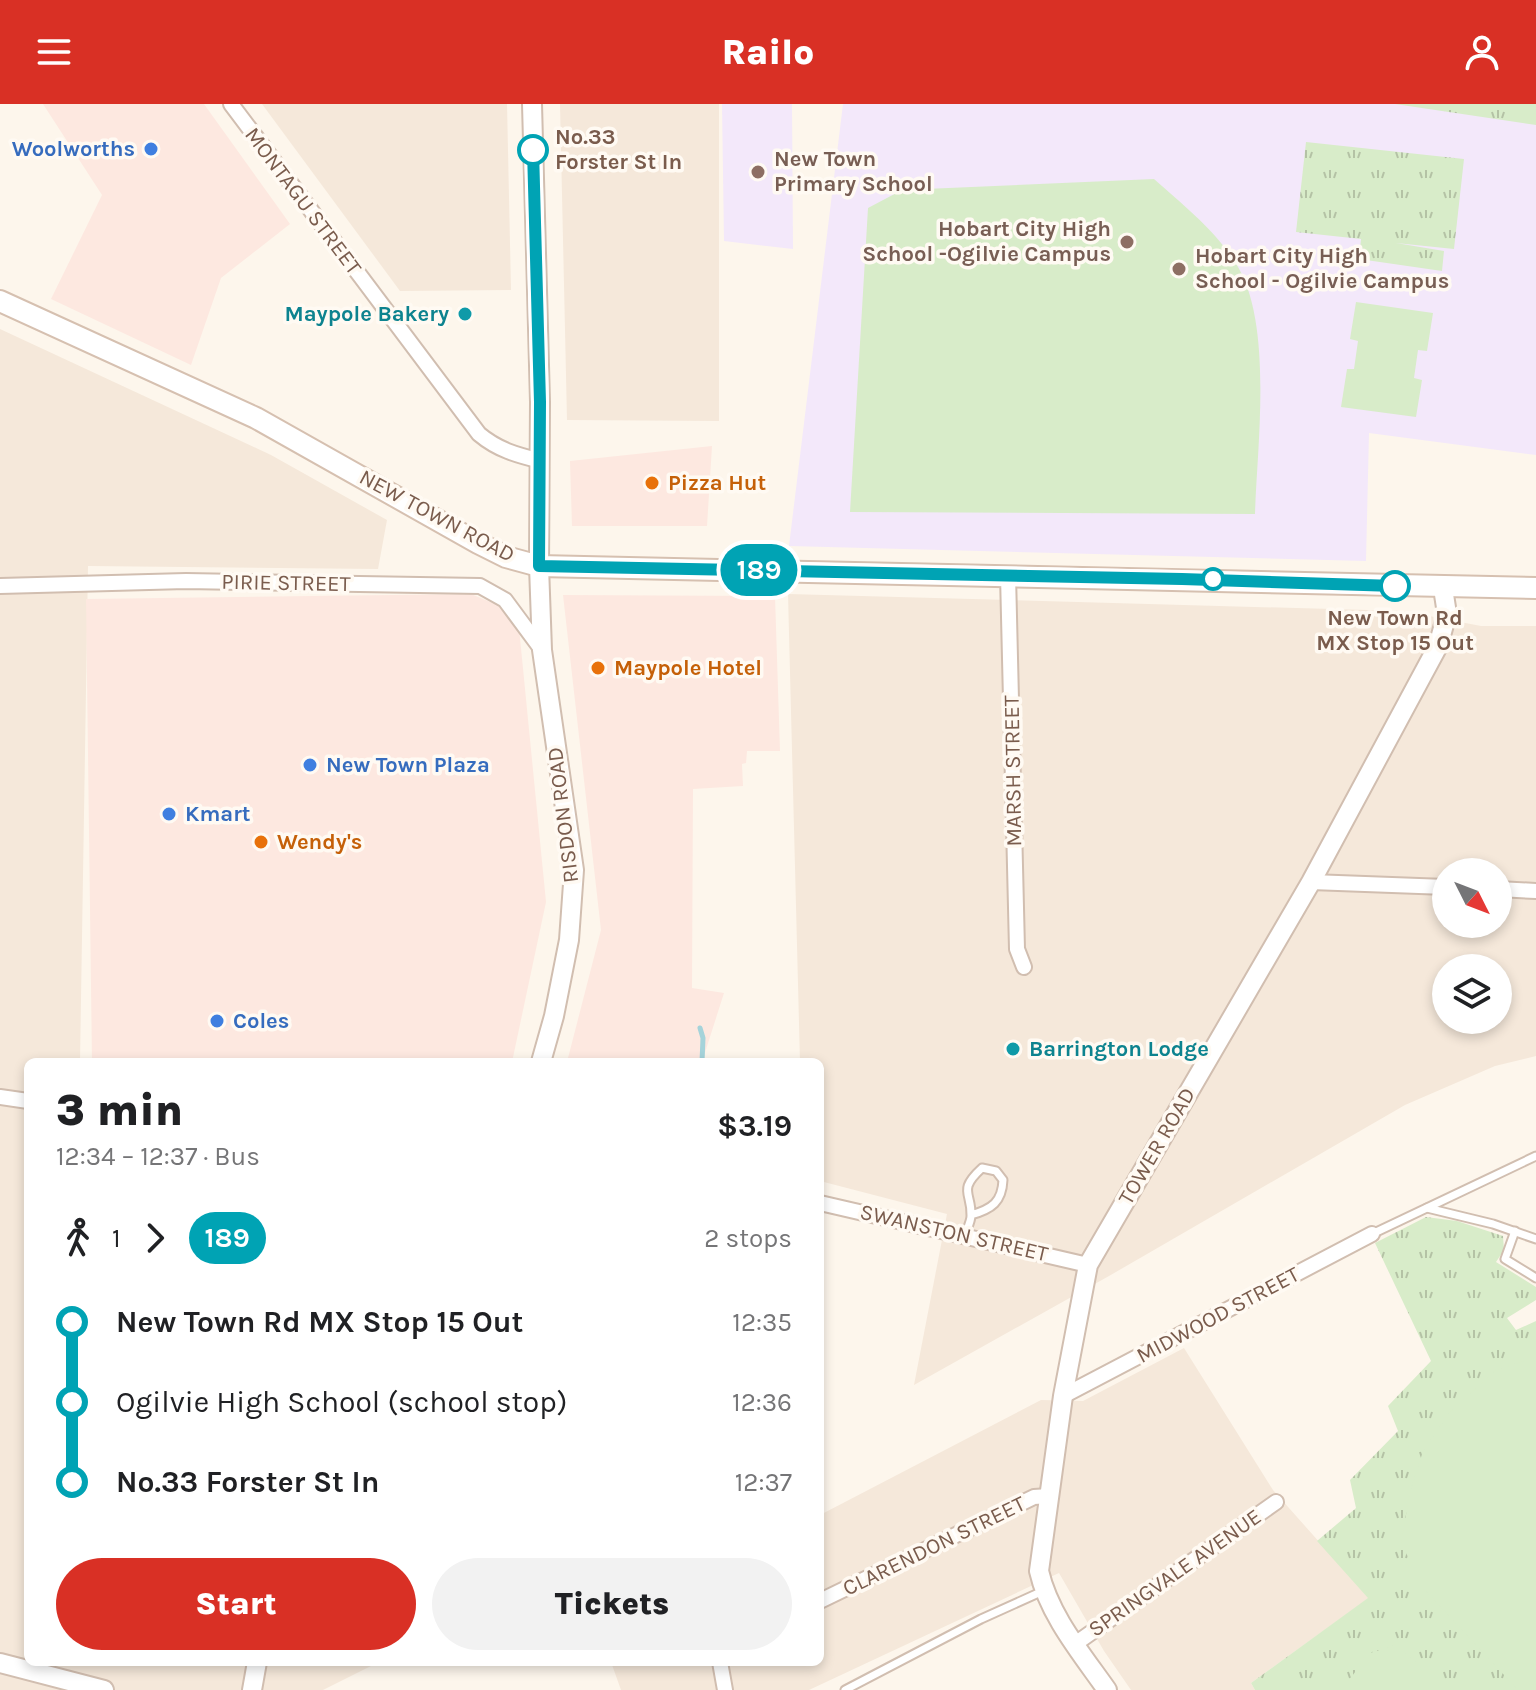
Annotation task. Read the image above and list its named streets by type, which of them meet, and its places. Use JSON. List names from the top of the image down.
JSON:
{
  "streets": {
    "main road": ["NEW TOWN ROAD"],
    "street": [
      "MONTAGU STREET",
      "PIRIE STREET",
      "MARSH STREET",
      "RISDON ROAD",
      "TOWER ROAD",
      "SWANSTON STREET",
      "MIDWOOD STREET",
      "CLARENDON STREET",
      "SPRINGVALE AVENUE"
    ]
  },
  "crossings": [
    ["MONTAGU STREET", "RISDON ROAD"],
    ["NEW TOWN ROAD", "MARSH STREET"],
    ["NEW TOWN ROAD", "RISDON ROAD"],
    ["NEW TOWN ROAD", "TOWER ROAD"],
    ["PIRIE STREET", "RISDON ROAD"],
    ["TOWER ROAD", "SWANSTON STREET"],
    ["TOWER ROAD", "MIDWOOD STREET"],
    ["TOWER ROAD", "CLARENDON STREET"],
    ["TOWER ROAD", "SPRINGVALE AVENUE"]
  ],
  "places": [
    "Woolworths",
    "No.33 Forster St In",
    "New Town Primary School",
    "Hobart City High School -Ogilvie Campus",
    "Hobart City High School - Ogilvie Campus",
    "Maypole Bakery",
    "Pizza Hut",
    "New Town Rd MX Stop 15 Out",
    "Maypole Hotel",
    "New Town Plaza",
    "Kmart",
    "Wendy's",
    "Coles",
    "Barrington Lodge"
  ],
  "lines": ["bus line 189"],
  "north": "bottom right",
  "page": {
    "header": "Railo",
    "on_map": "189",
    "heading": ["3 min", "12:34 – 12:37 · Bus", "$3.19"],
    "legs": ["1", "189", "2 stops"],
    "list": [
      {
        "name": "New Town Rd MX Stop 15 Out",
        "value": "12:35"
      },
      {
        "name": "Ogilvie High School (school stop)",
        "value": "12:36"
      },
      {
        "name": "No.33 Forster St In",
        "value": "12:37"
      }
    ],
    "buttons": ["Start", "Tickets"]
  }
}
